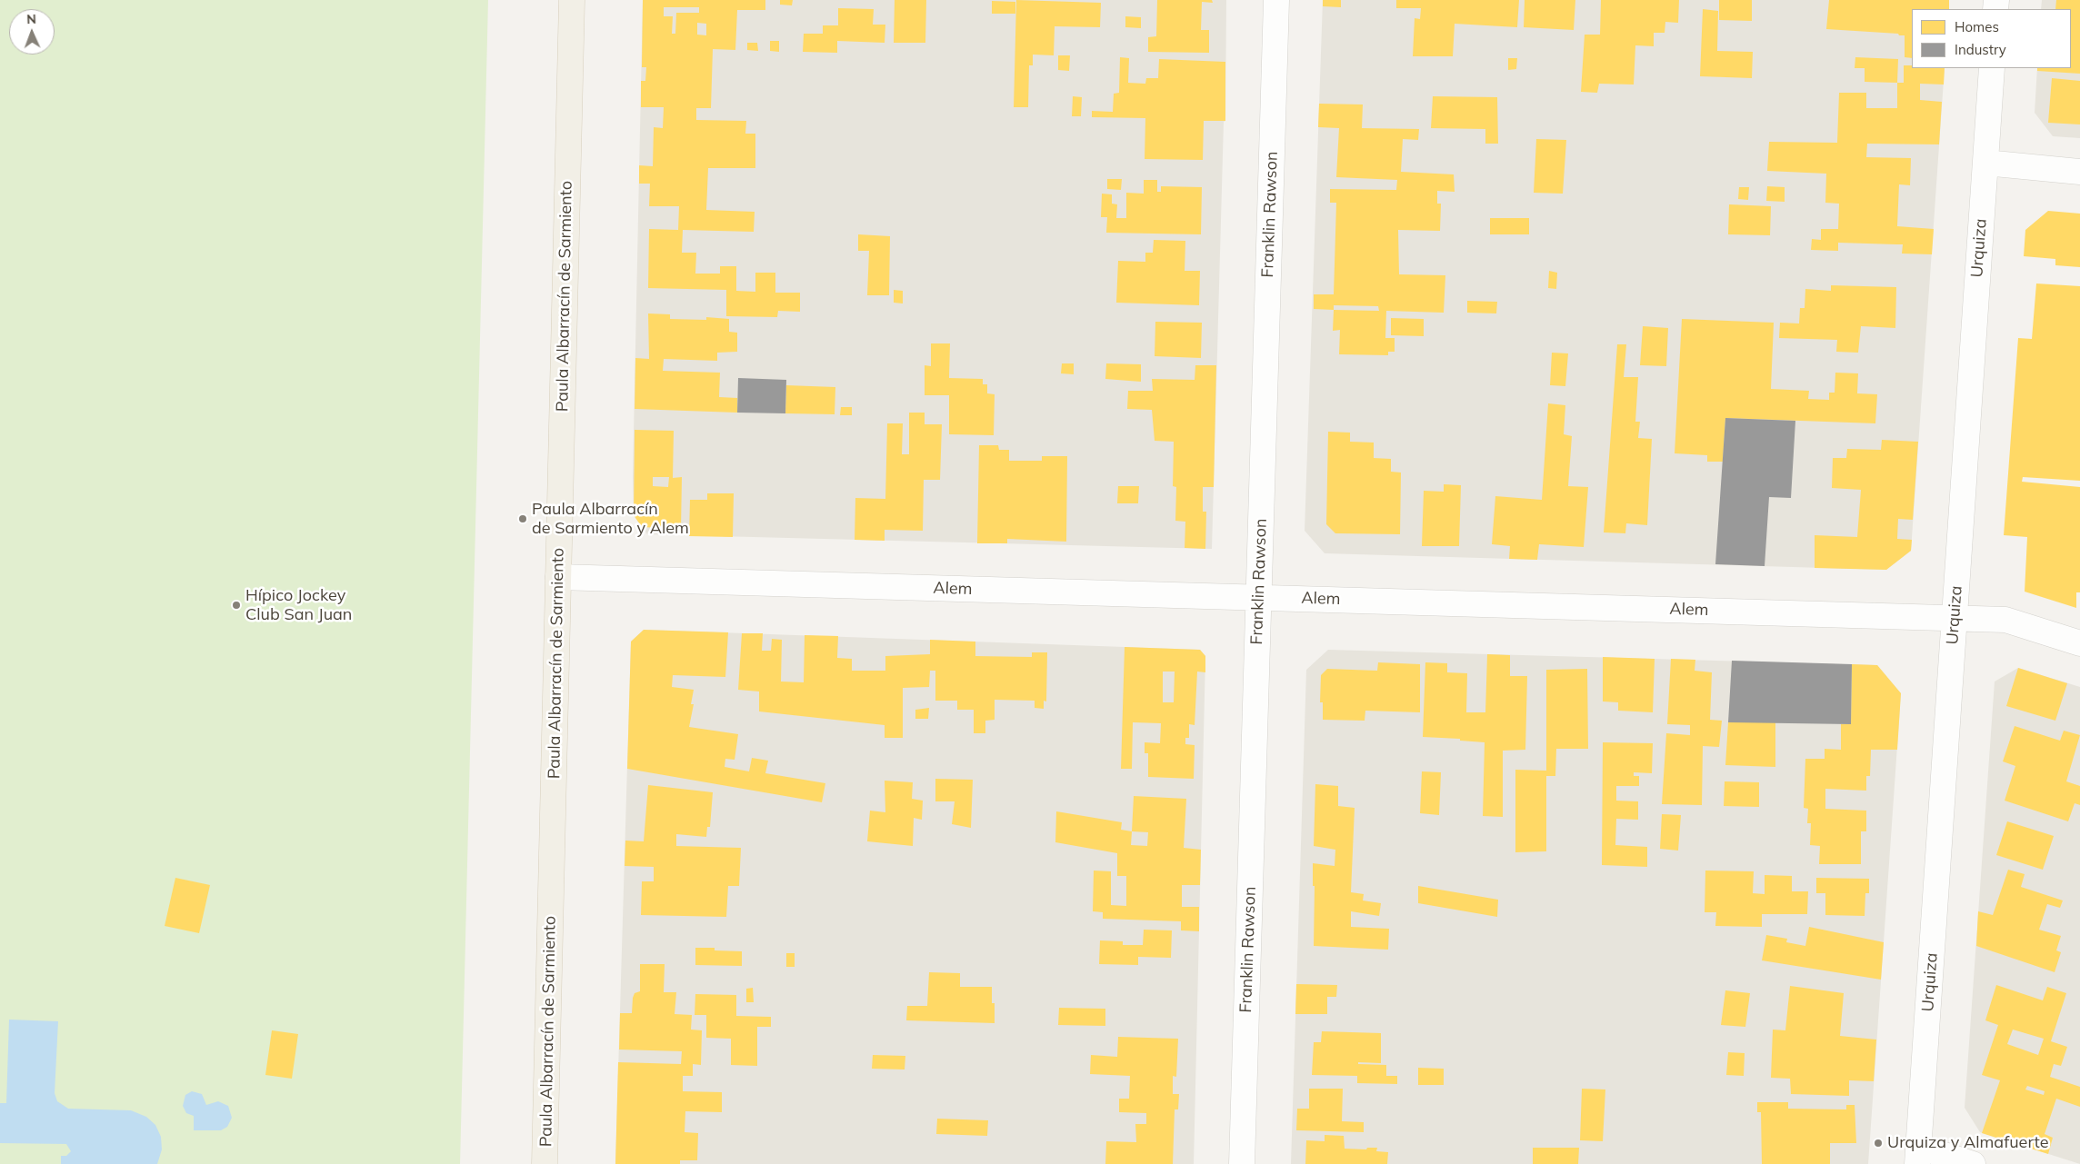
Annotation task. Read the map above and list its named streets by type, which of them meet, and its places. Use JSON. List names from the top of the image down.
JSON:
{
  "streets": {
    "main road": ["Paula Albarracín de Sarmiento"],
    "street": ["Franklin Rawson", "Urquiza", "Alem"]
  },
  "crossings": [
    ["Franklin Rawson", "Alem"],
    ["Urquiza", "Alem"],
    ["Paula Albarracín de Sarmiento", "Alem"]
  ],
  "places": ["Paula Albarracín de Sarmiento y Alem", "Hípico Jockey Club San Juan", "Urquiza y Almafuerte"],
  "legend": ["Homes", "Industry"],
  "north": "top"
}
